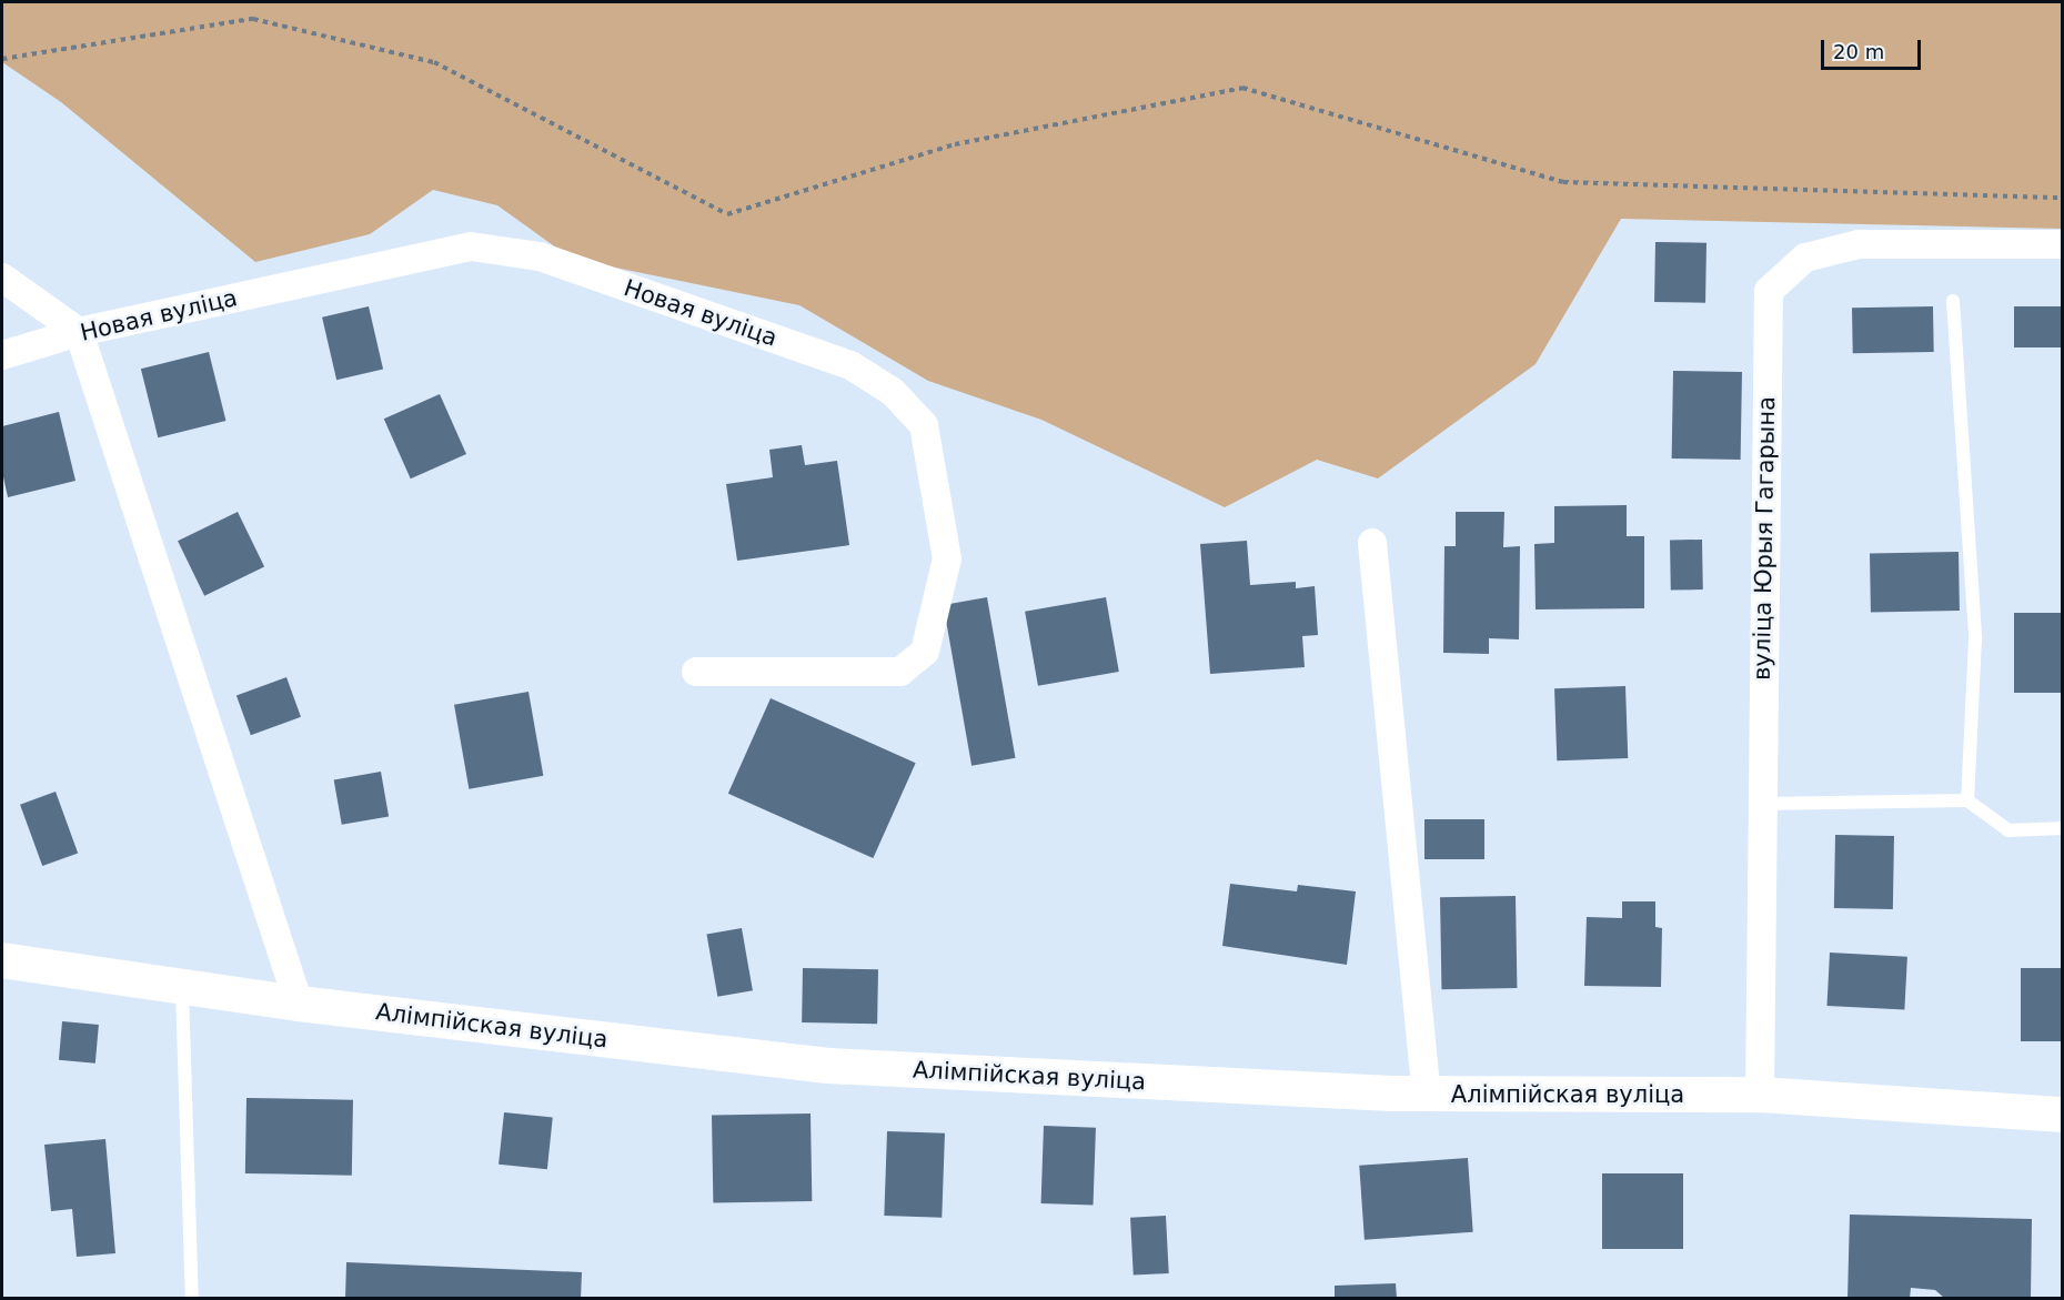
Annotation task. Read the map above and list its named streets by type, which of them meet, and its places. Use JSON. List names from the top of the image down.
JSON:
{
  "streets": {
    "street": ["Новая вуліца", "вуліца Юрыя Гагарына", "Алімпійская вуліца"]
  },
  "crossings": [
    ["вуліца Юрыя Гагарына", "Алімпійская вуліца"]
  ],
  "scale_bar": "20 m"
}
